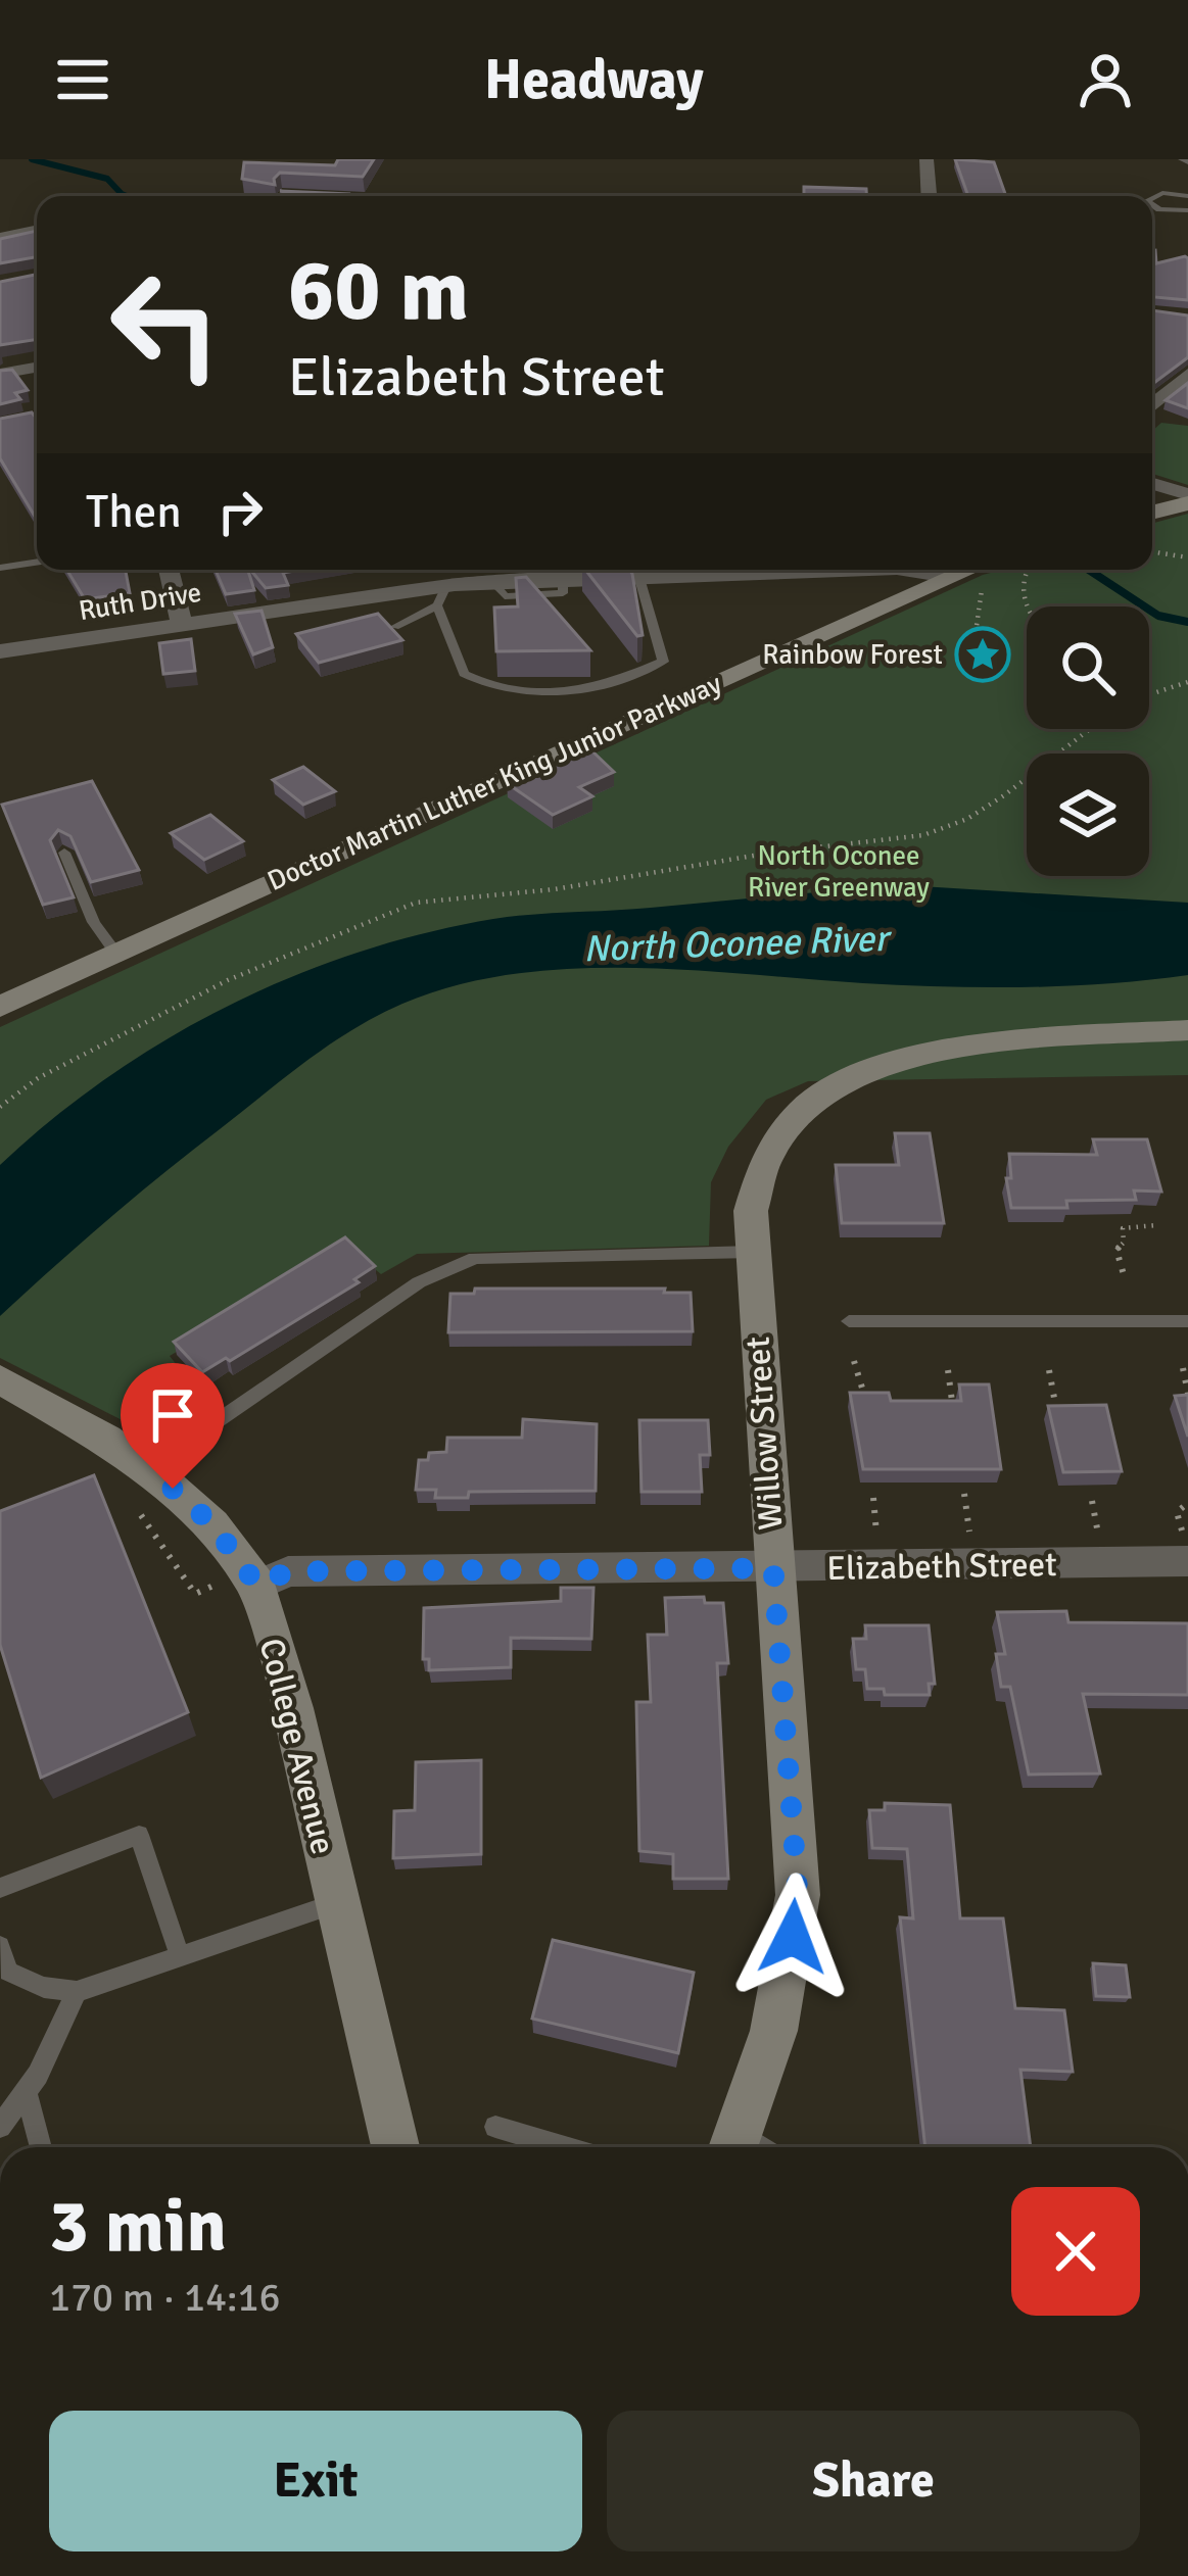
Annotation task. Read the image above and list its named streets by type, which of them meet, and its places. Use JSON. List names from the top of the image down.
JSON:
{
  "streets": {
    "street": [
      "Ruth Drive",
      "Doctor Martin Luther King Junior Parkway",
      "Willow Street",
      "Elizabeth Street",
      "College Avenue"
    ]
  },
  "crossings": [
    ["Ruth Drive", "Doctor Martin Luther King Junior Parkway"],
    ["Willow Street", "Elizabeth Street"],
    ["Elizabeth Street", "College Avenue"]
  ],
  "water": ["North Oconee River"],
  "parks": ["North Oconee River Greenway"],
  "places": {
    "place": ["Rainbow Forest"]
  },
  "page": {
    "header": "Headway",
    "turn": ["60 m", "Elizabeth Street"],
    "then": "Then",
    "heading": ["3 min", "170 m · 14:16"],
    "buttons": ["Exit", "Share"]
  }
}
